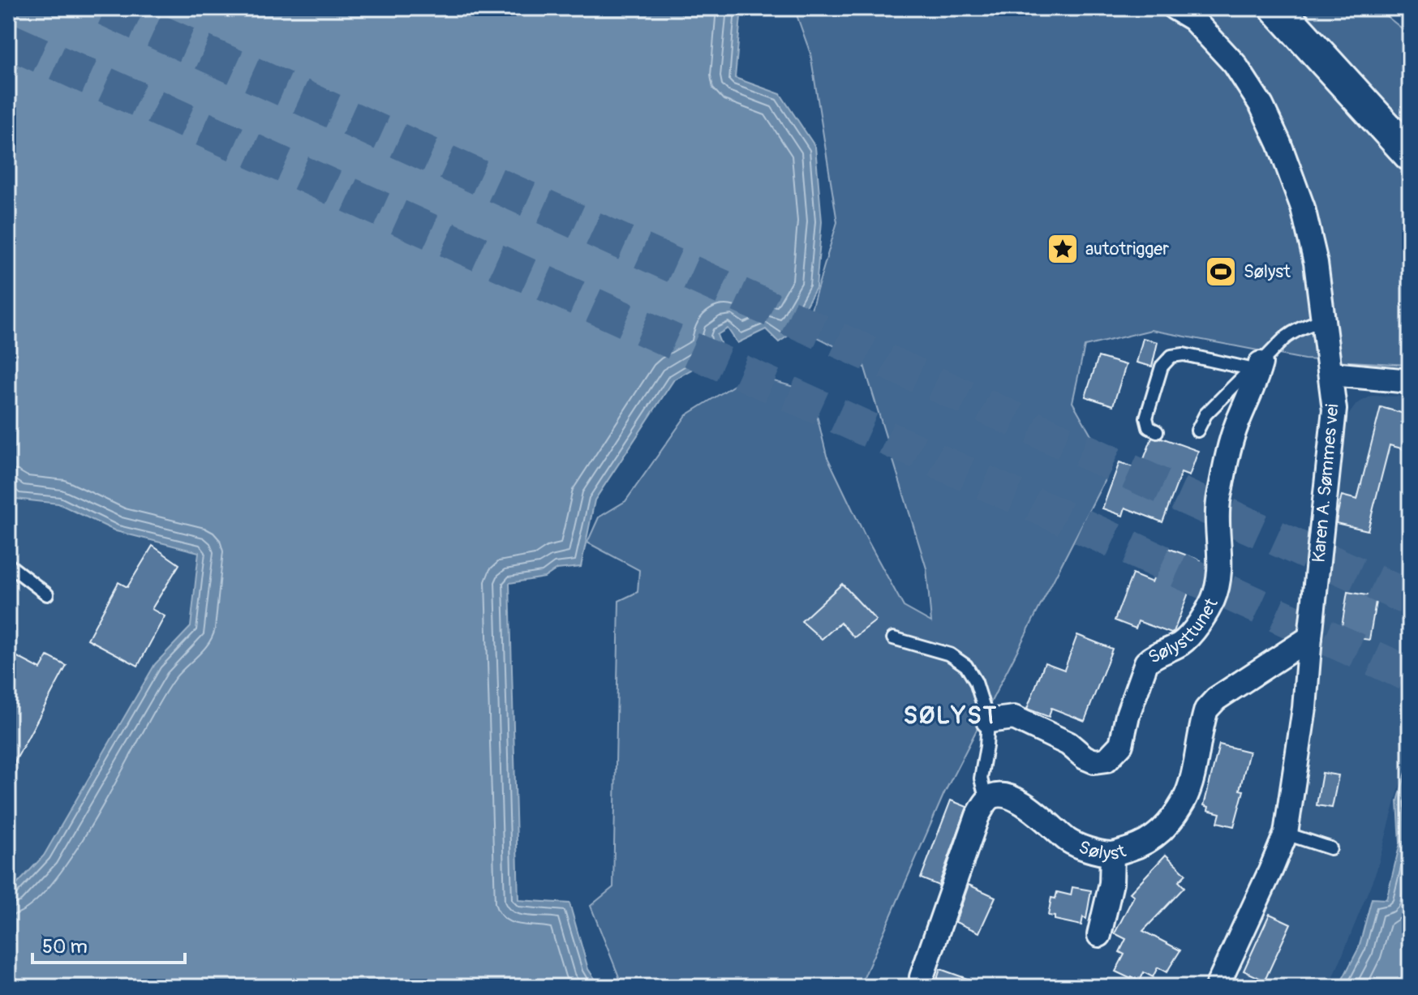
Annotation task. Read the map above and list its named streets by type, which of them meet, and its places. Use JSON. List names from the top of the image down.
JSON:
{
  "streets": {
    "street": ["Karen A. Sømmes vei", "Sølysttunet", "Sølyst"]
  },
  "crossings": [
    ["Karen A. Sømmes vei", "Sølysttunet"],
    ["Karen A. Sømmes vei", "Sølyst"]
  ],
  "districts": ["SØLYST"],
  "places": {
    "place": ["autotrigger"],
    "sports": ["Sølyst"]
  },
  "scale_bar": "50 m"
}
